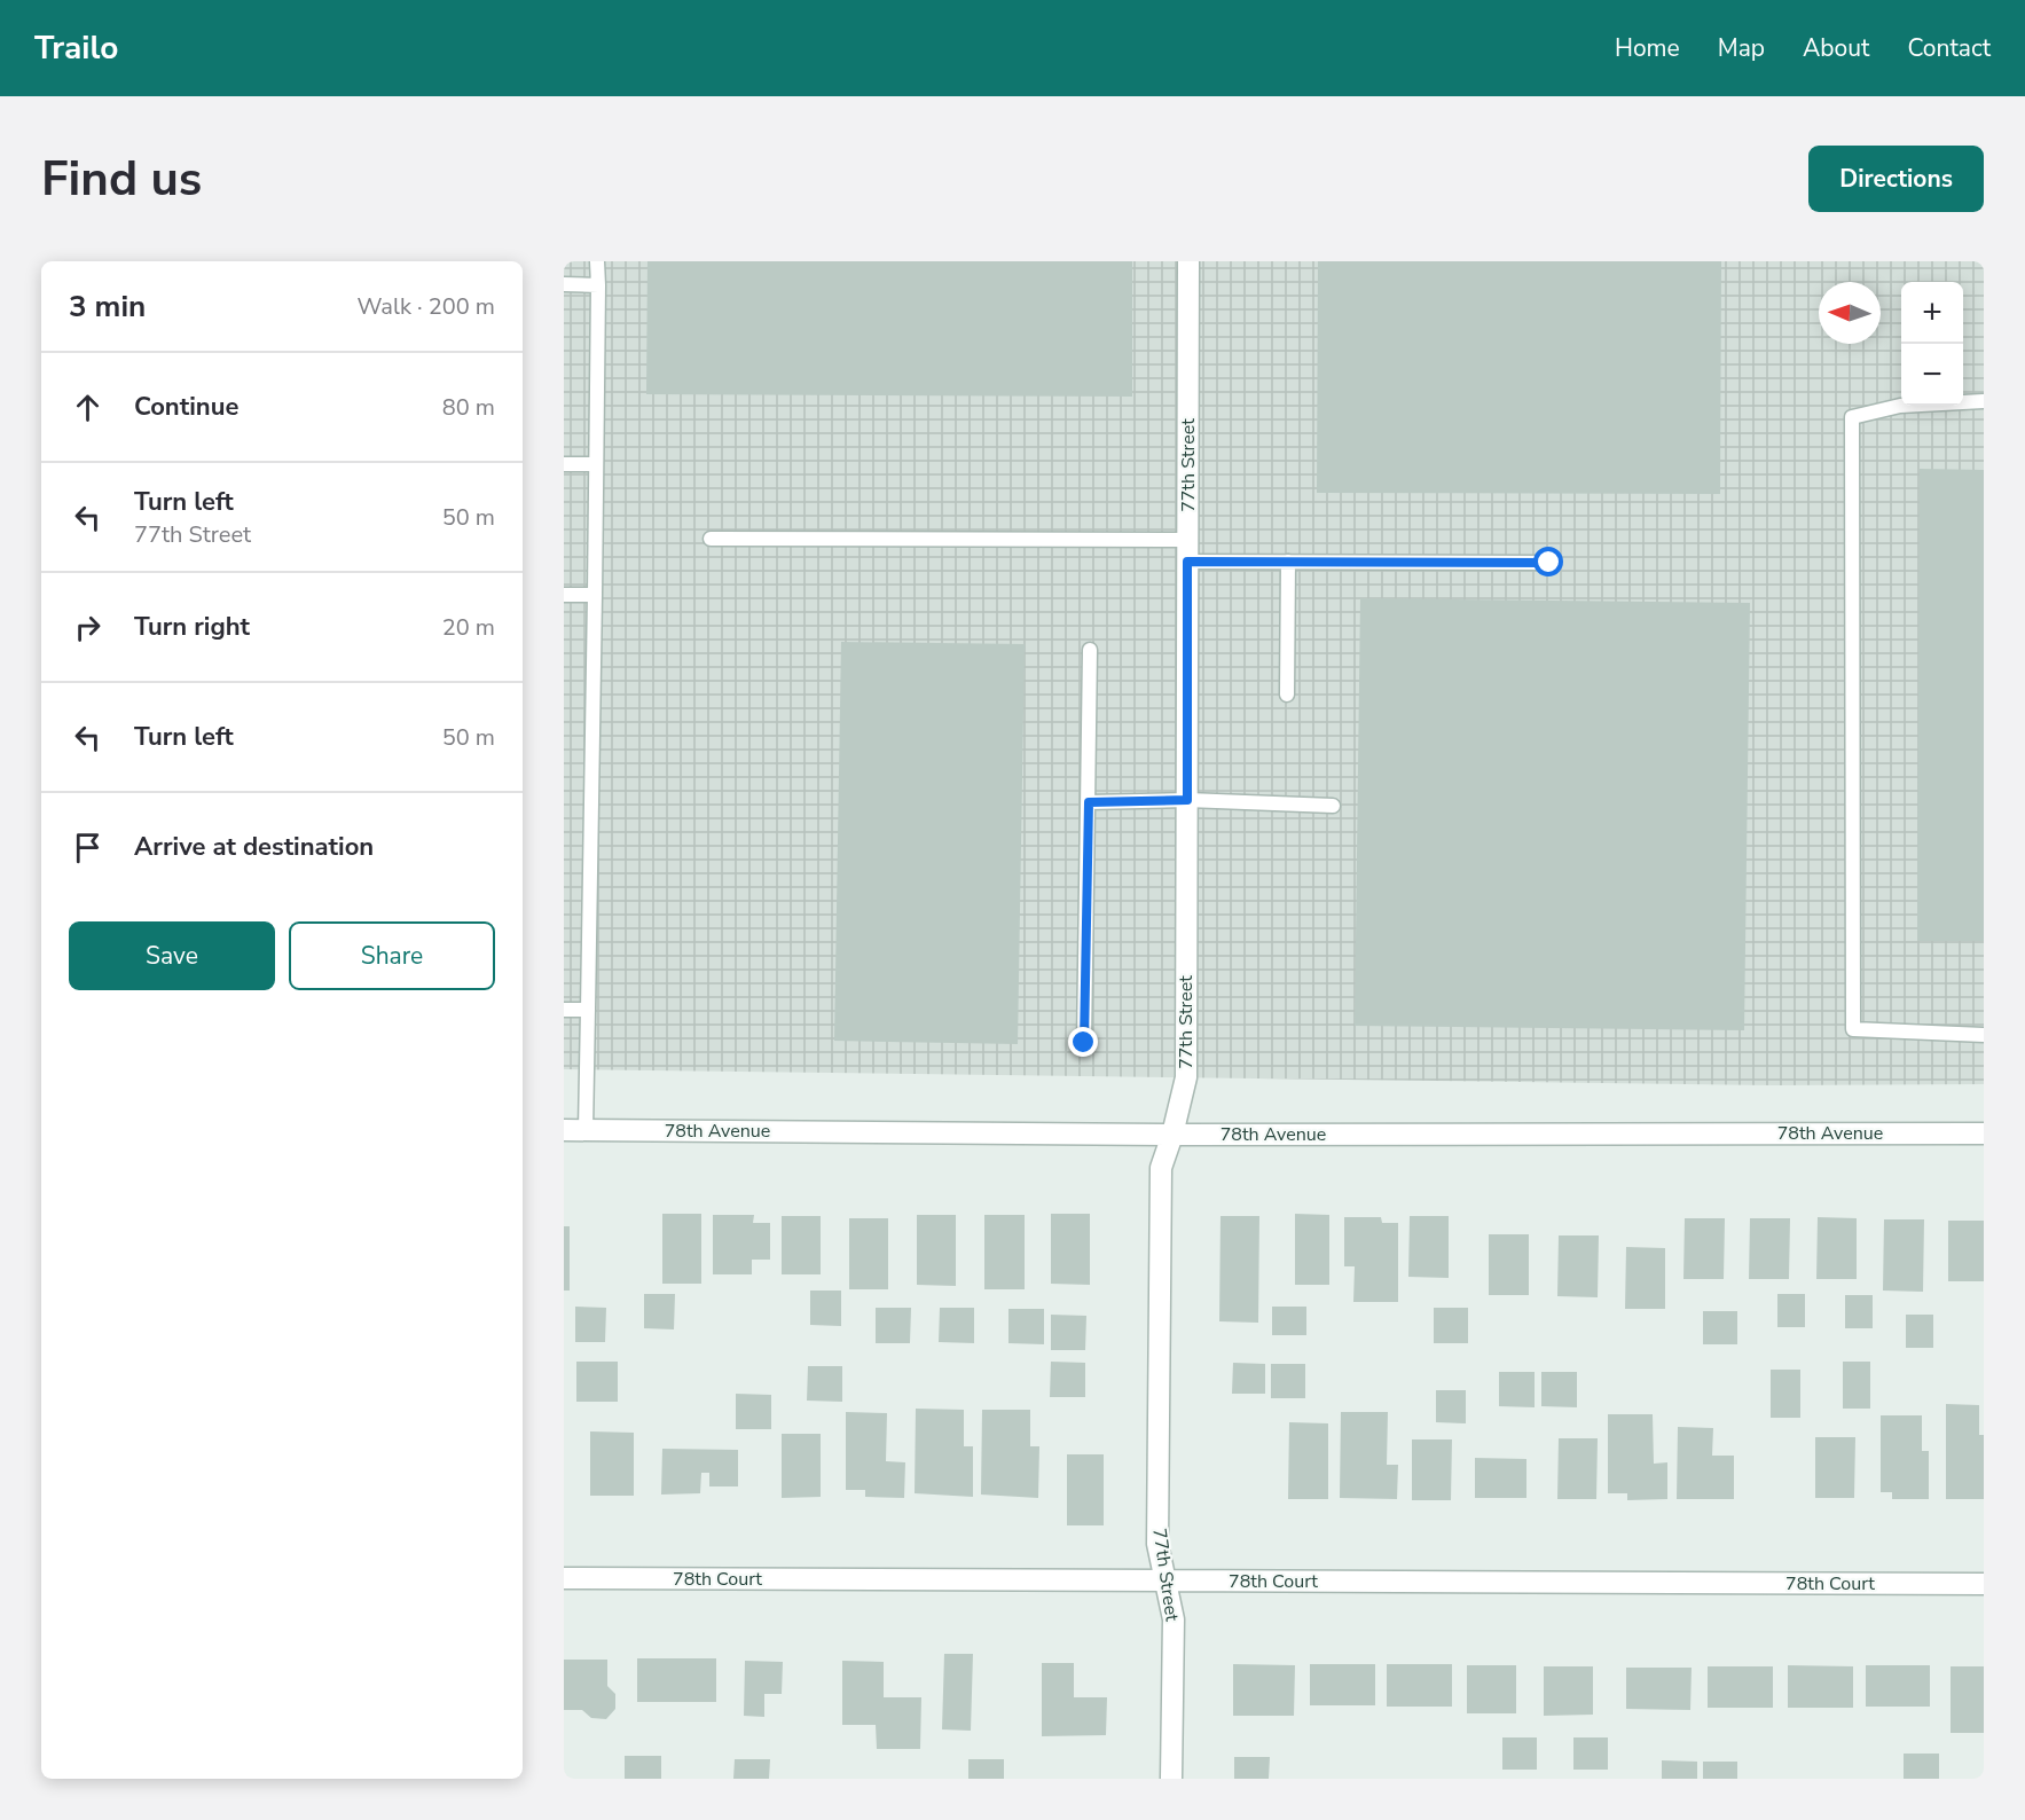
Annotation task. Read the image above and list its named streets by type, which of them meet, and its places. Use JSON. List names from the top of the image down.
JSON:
{
  "streets": {
    "street": ["77th Street", "78th Avenue", "78th Court"]
  },
  "crossings": [
    ["77th Street", "78th Avenue"],
    ["77th Street", "78th Court"]
  ],
  "north": "left",
  "page": {
    "header": "Trailo",
    "nav": [
      "Home",
      "Map",
      "About",
      "Contact"
    ],
    "buttons": [
      "Directions",
      ["Save", "Share"]
    ],
    "title": "Find us",
    "heading": ["3 min", "Walk · 200 m"],
    "map_buttons": ["+", "−"],
    "list": [
      ["Continue", "80 m"],
      ["Turn left", "77th Street", "50 m"],
      ["Turn right", "20 m"],
      ["Turn left", "50 m"],
      "Arrive at destination"
    ]
  }
}
